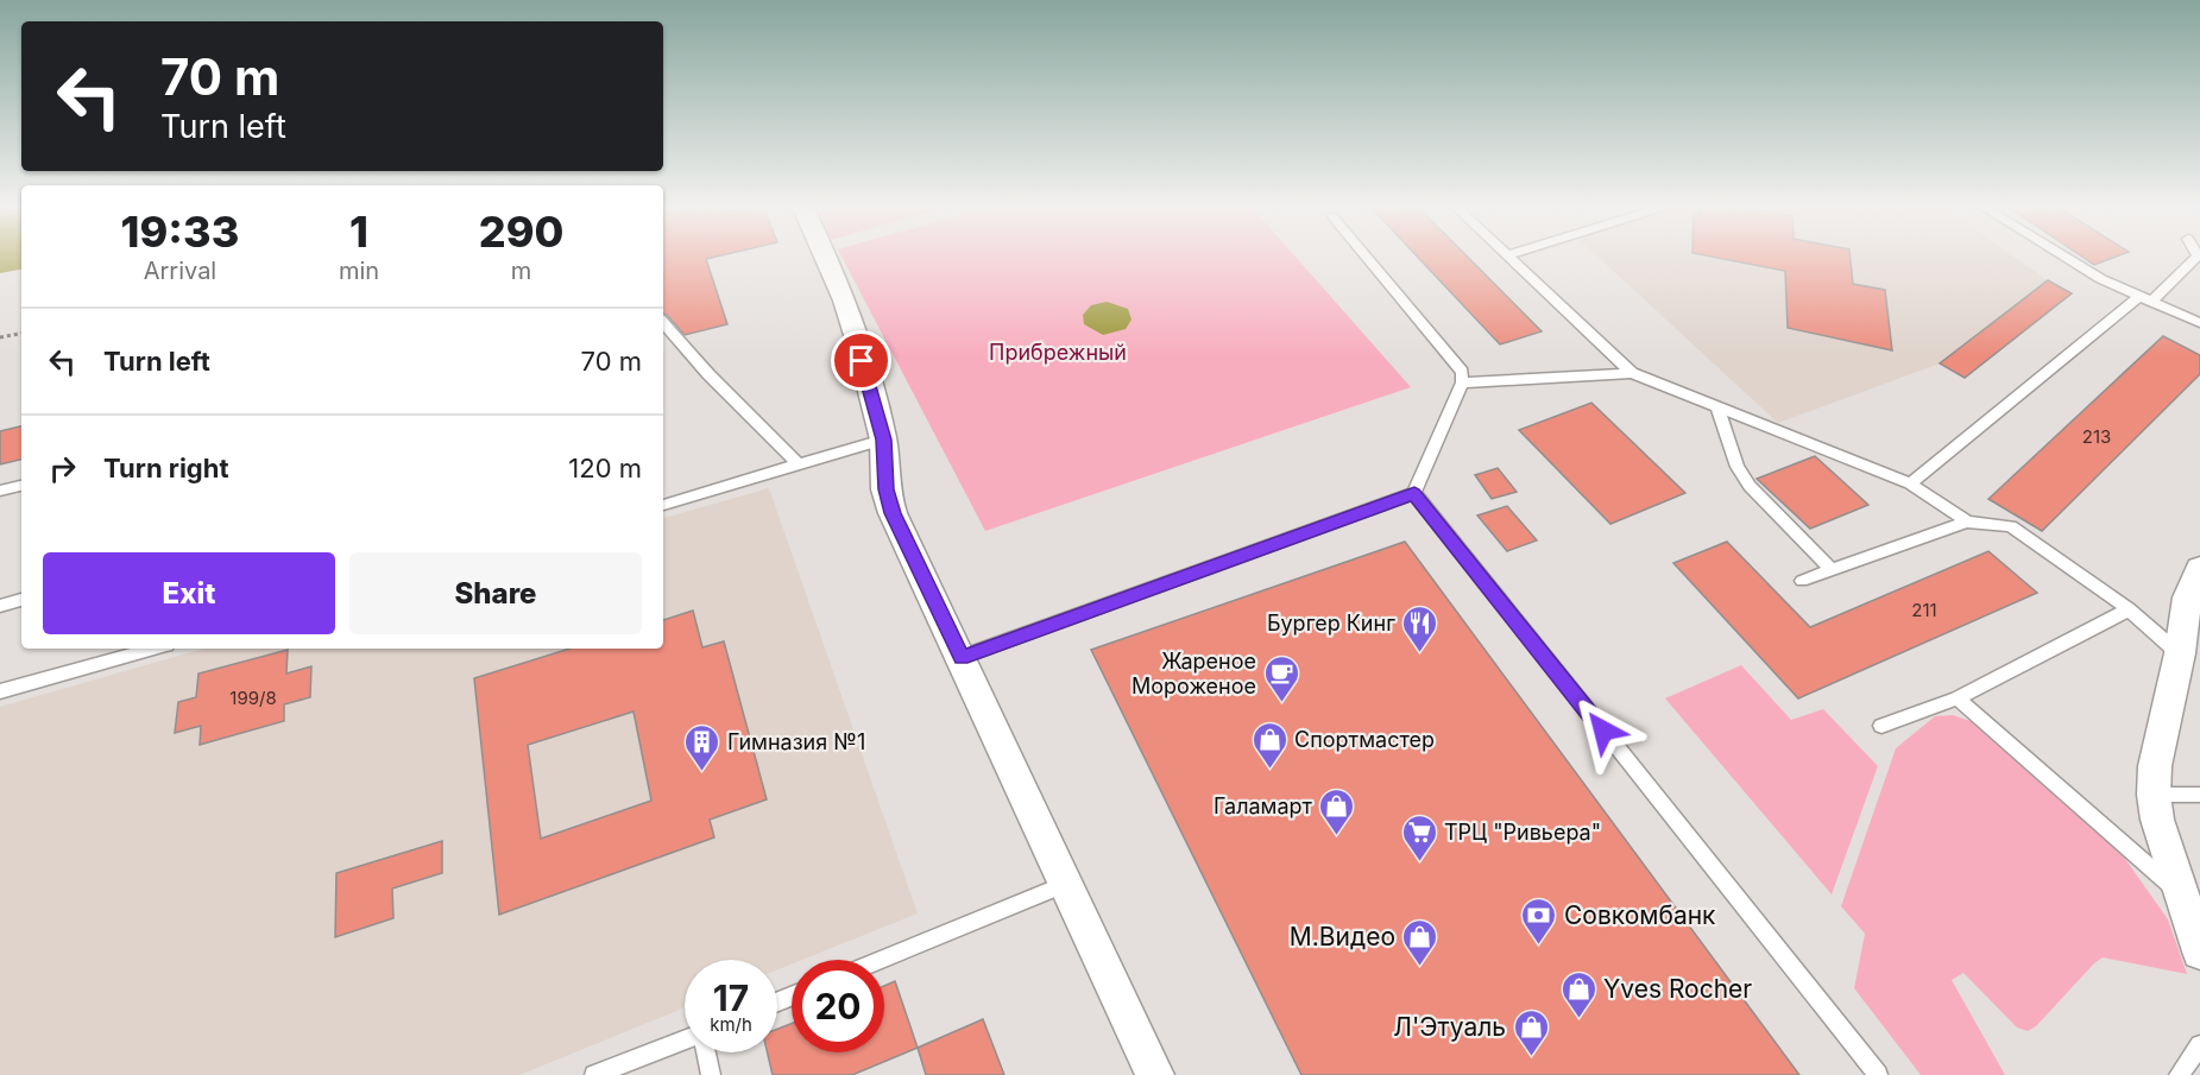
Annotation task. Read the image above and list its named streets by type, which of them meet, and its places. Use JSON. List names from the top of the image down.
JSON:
{
  "parks": ["Прибрежный"],
  "places": {
    "restaurant": ["Бургер Кинг"],
    "cafe": ["Жареное Мороженое"],
    "shop": [
      "Спортмастер",
      "Галамарт",
      "М.Видео",
      "Yves Rocher",
      "Л'Этуаль"
    ],
    "building": ["Гимназия №1"],
    "supermarket": ["ТРЦ \"Ривьера\""],
    "bank": ["Совкомбанк"]
  },
  "house_numbers": ["213", "211", "199/8"],
  "page": {
    "turn": ["70 m", "Turn left"],
    "eta": [
      "19:33",
      "Arrival",
      "1",
      "min",
      "290",
      "m"
    ],
    "list": [
      {
        "name": "Turn left",
        "value": "70 m"
      },
      {
        "name": "Turn right",
        "value": "120 m"
      }
    ],
    "buttons": ["Exit", "Share"],
    "speed": "17 km/h",
    "limit": "20"
  }
}
